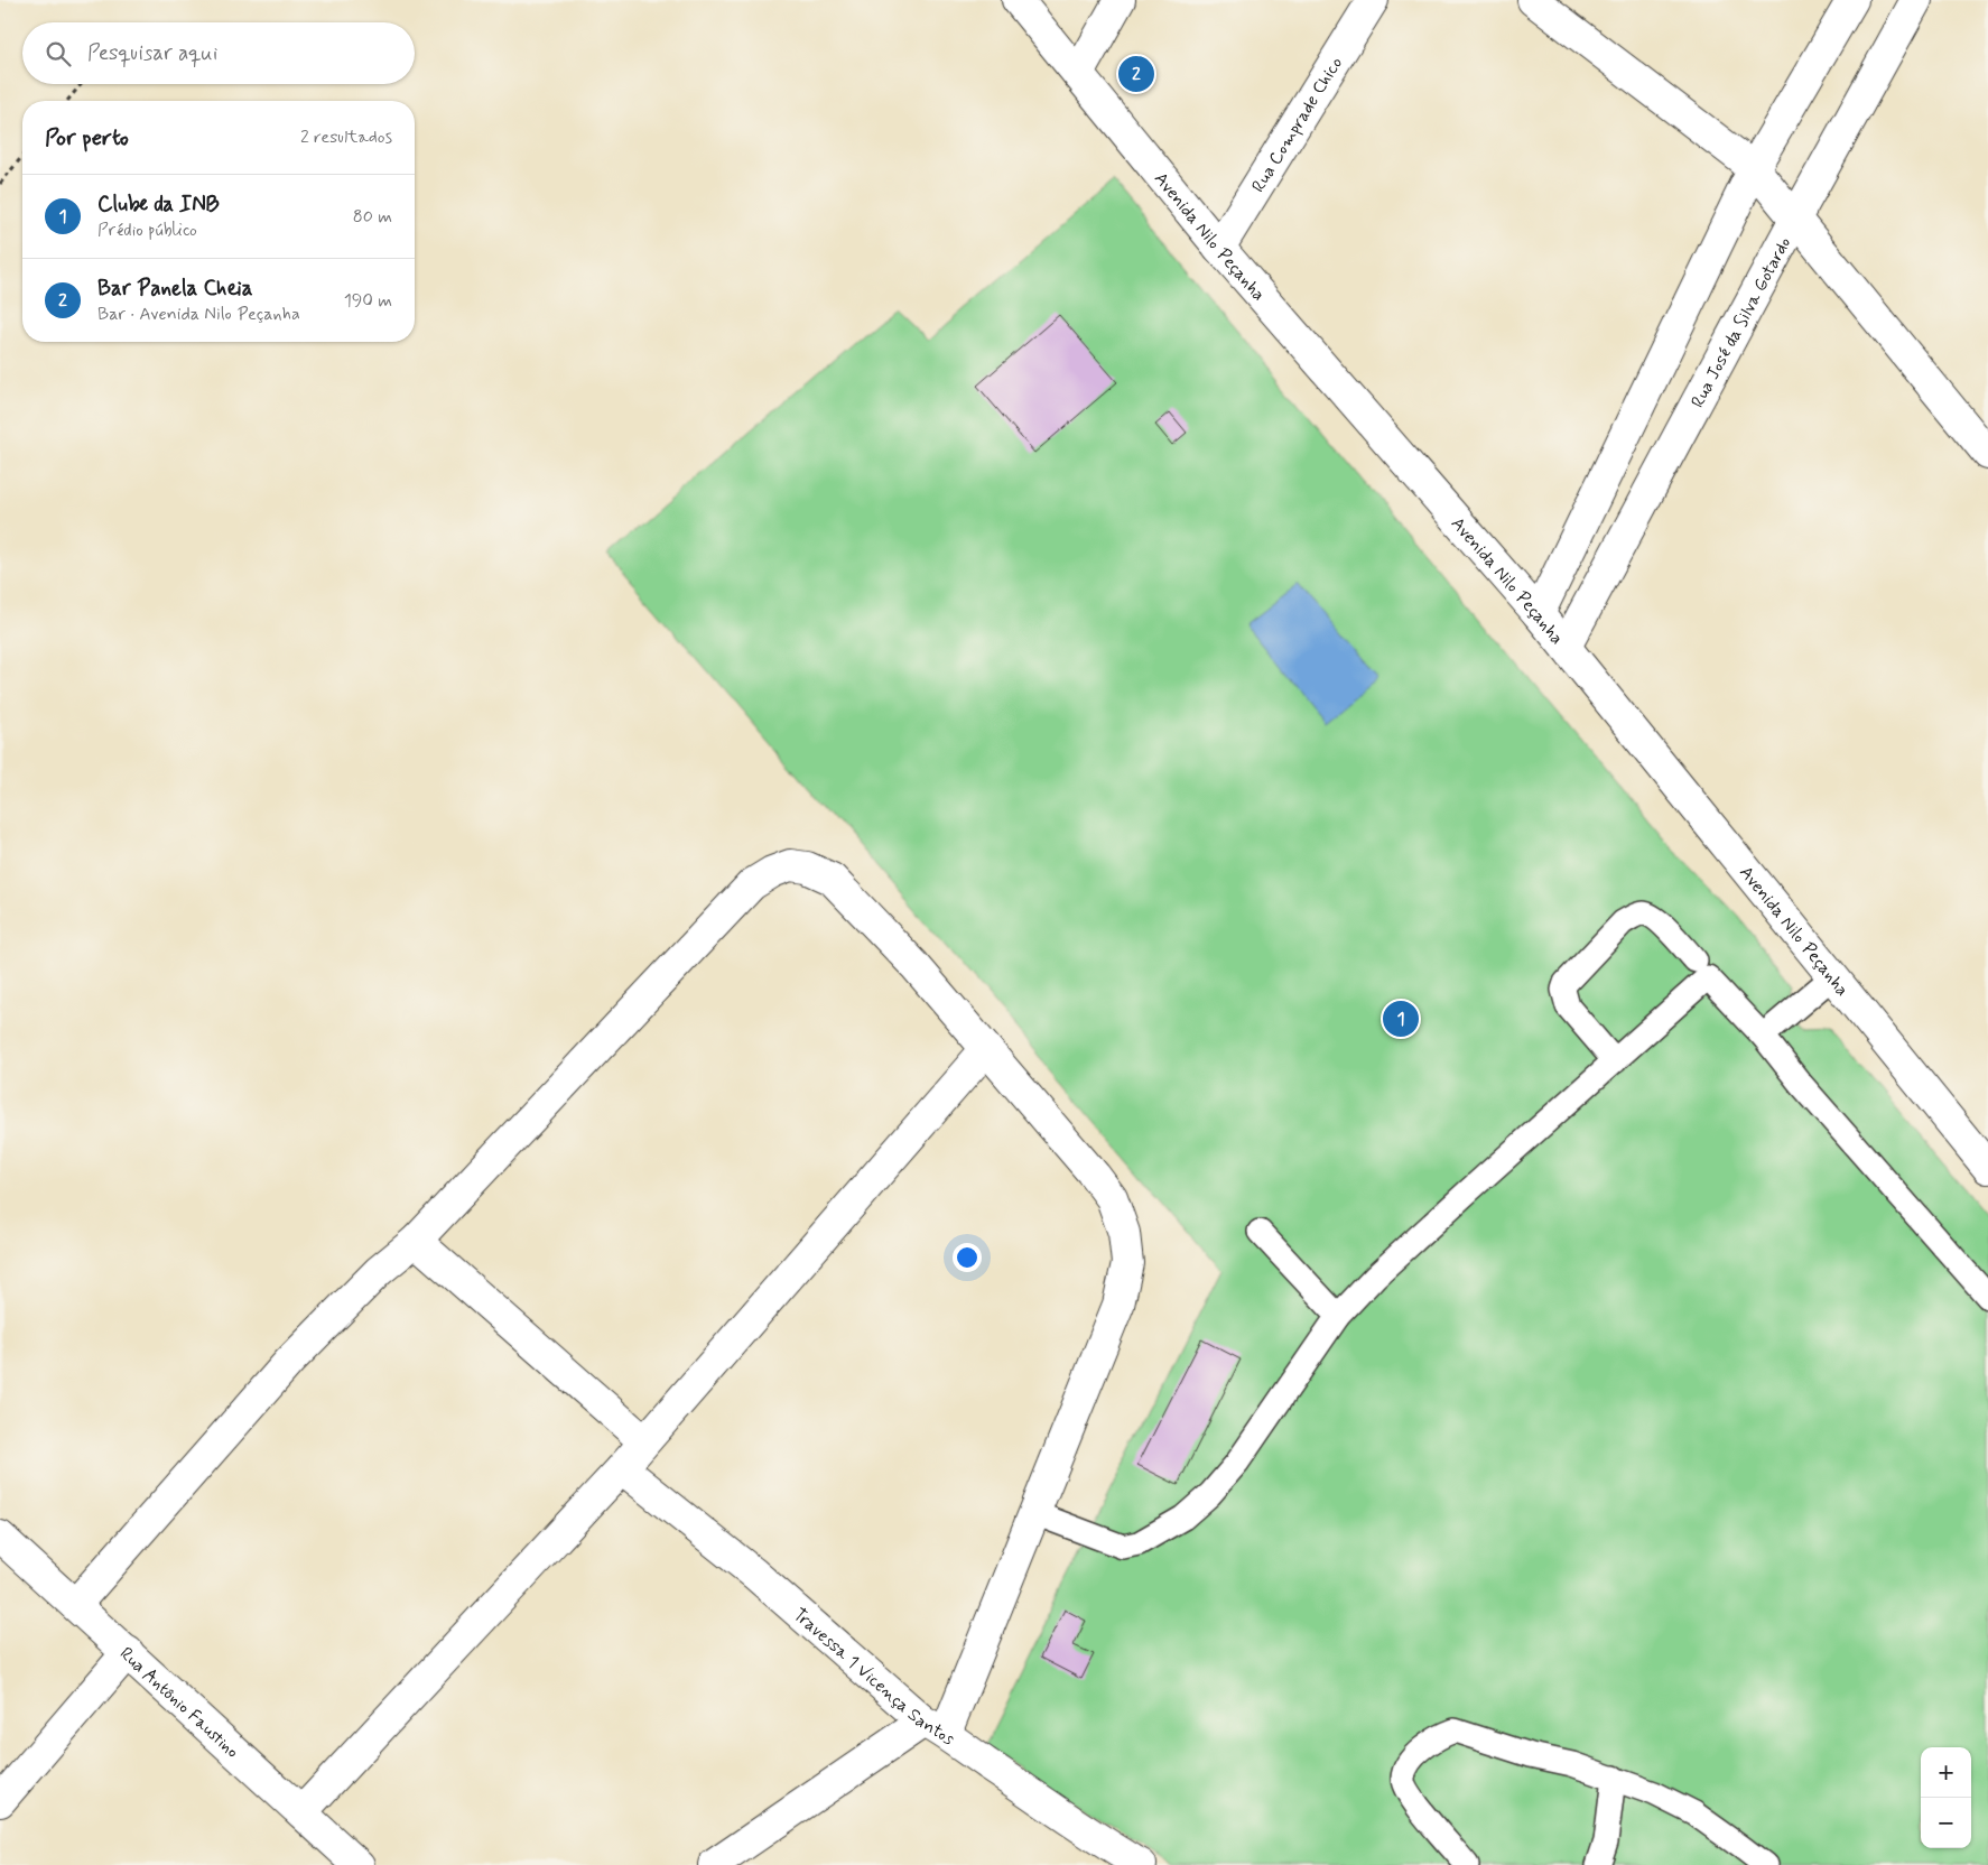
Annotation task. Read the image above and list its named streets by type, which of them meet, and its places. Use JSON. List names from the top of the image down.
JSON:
{
  "streets": {
    "street": [
      "Rua Comprade Chico",
      "Avenida Nilo Peçanha",
      "Rua José da Silva Gotardo",
      "Travessa 1 Vicença Santos",
      "Rua Antônio Faustino"
    ]
  },
  "crossings": [
    ["Rua Comprade Chico", "Avenida Nilo Peçanha"],
    ["Avenida Nilo Peçanha", "Rua José da Silva Gotardo"]
  ],
  "page": {
    "search": "Pesquisar aqui",
    "pins": ["2", "1"],
    "heading": ["Por perto", "2 resultados"],
    "list": [
      {
        "mark": "1",
        "name": "Clube da INB",
        "note": "Prédio público",
        "value": "80 m"
      },
      {
        "mark": "2",
        "name": "Bar Panela Cheia",
        "note": "Bar · Avenida Nilo Peçanha",
        "value": "190 m"
      }
    ],
    "map_buttons": ["+", "−"]
  }
}
